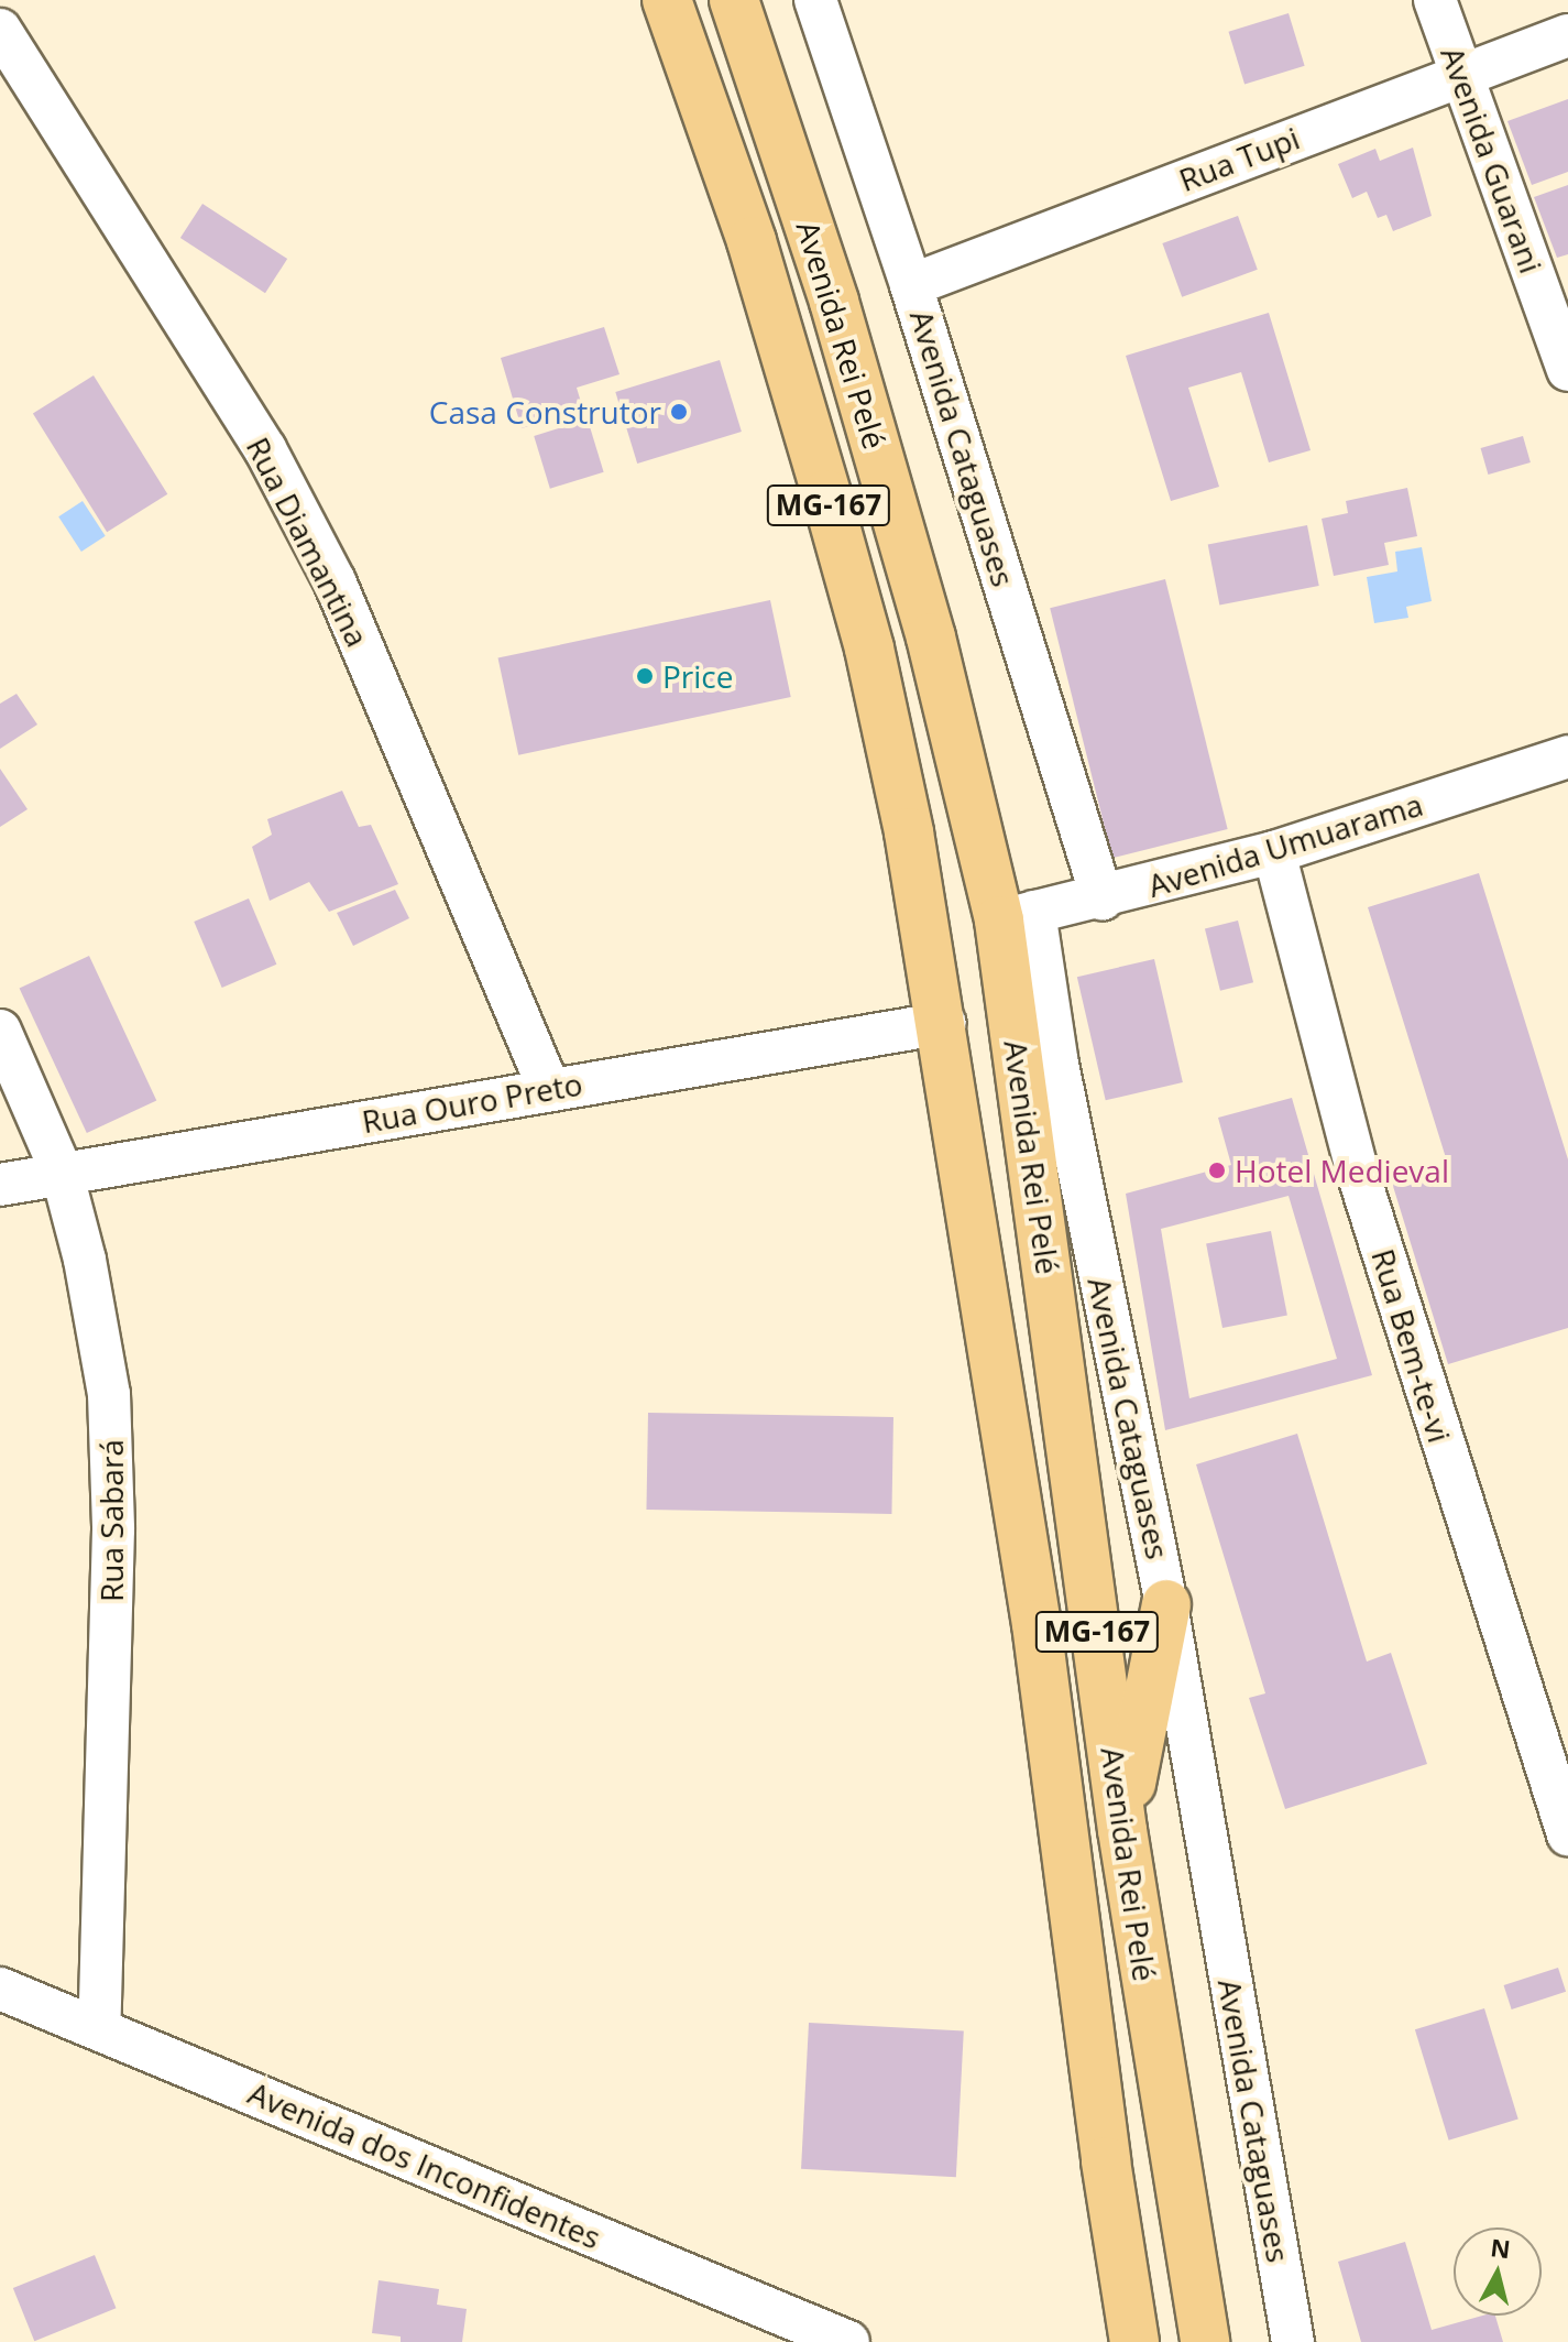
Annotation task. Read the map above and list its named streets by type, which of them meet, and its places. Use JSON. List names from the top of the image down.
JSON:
{
  "streets": {
    "main road": ["Avenida Rei Pelé", "MG-167"],
    "street": [
      "Rua Tupi",
      "Avenida Guarani",
      "Avenida Cataguases",
      "Rua Diamantina",
      "Avenida Umuarama",
      "Rua Ouro Preto",
      "Rua Bem-te-vi",
      "Rua Sabará",
      "Avenida dos Inconfidentes"
    ]
  },
  "crossings": [
    ["Rua Tupi", "Avenida Guarani"],
    ["Rua Tupi", "Avenida Cataguases"],
    ["Avenida Rei Pelé", "Avenida Cataguases"],
    ["Avenida Rei Pelé", "Avenida Umuarama"],
    ["Avenida Rei Pelé", "Rua Ouro Preto"],
    ["Avenida Cataguases", "Avenida Umuarama"],
    ["Rua Diamantina", "Rua Ouro Preto"],
    ["Avenida Umuarama", "Rua Bem-te-vi"],
    ["Rua Ouro Preto", "Rua Sabará"],
    ["Rua Sabará", "Avenida dos Inconfidentes"]
  ],
  "places": ["Casa Construtor", "Price", "Hotel Medieval"],
  "north": "top"
}
